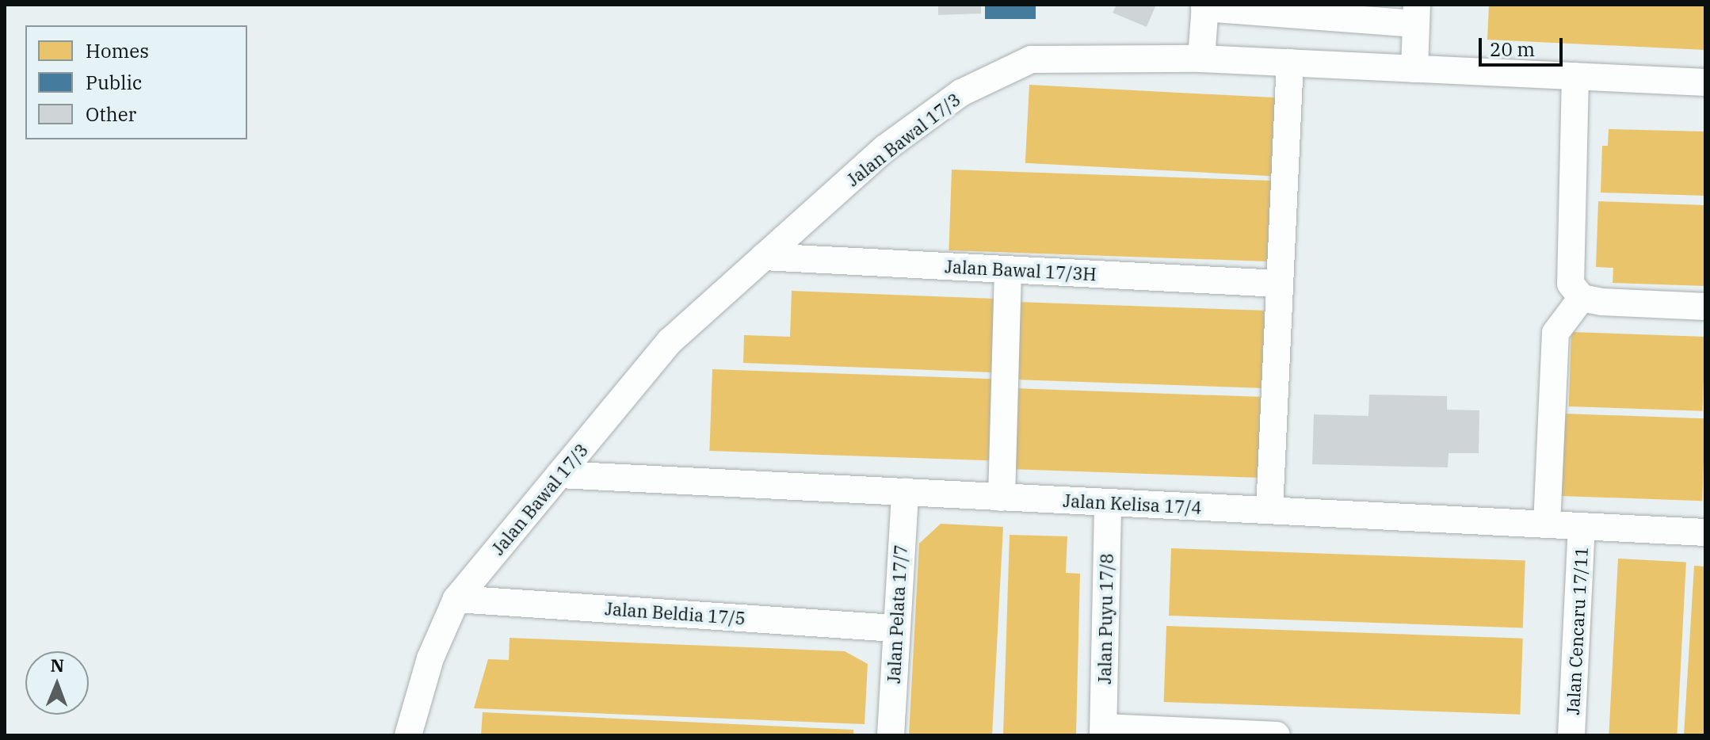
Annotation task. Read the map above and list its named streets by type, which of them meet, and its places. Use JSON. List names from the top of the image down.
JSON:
{
  "streets": {
    "street": [
      "Jalan Bawal 17/3",
      "Jalan Bawal 17/3H",
      "Jalan Kelisa 17/4",
      "Jalan Beldia 17/5",
      "Jalan Pelata 17/7",
      "Jalan Puyu 17/8",
      "Jalan Cencaru 17/11"
    ]
  },
  "crossings": [
    ["Jalan Bawal 17/3", "Jalan Bawal 17/3H"],
    ["Jalan Bawal 17/3", "Jalan Kelisa 17/4"],
    ["Jalan Bawal 17/3", "Jalan Beldia 17/5"],
    ["Jalan Kelisa 17/4", "Jalan Pelata 17/7"],
    ["Jalan Kelisa 17/4", "Jalan Puyu 17/8"],
    ["Jalan Kelisa 17/4", "Jalan Cencaru 17/11"],
    ["Jalan Beldia 17/5", "Jalan Pelata 17/7"]
  ],
  "legend": ["Homes", "Public", "Other"],
  "scale_bar": "20 m",
  "north": "top"
}
